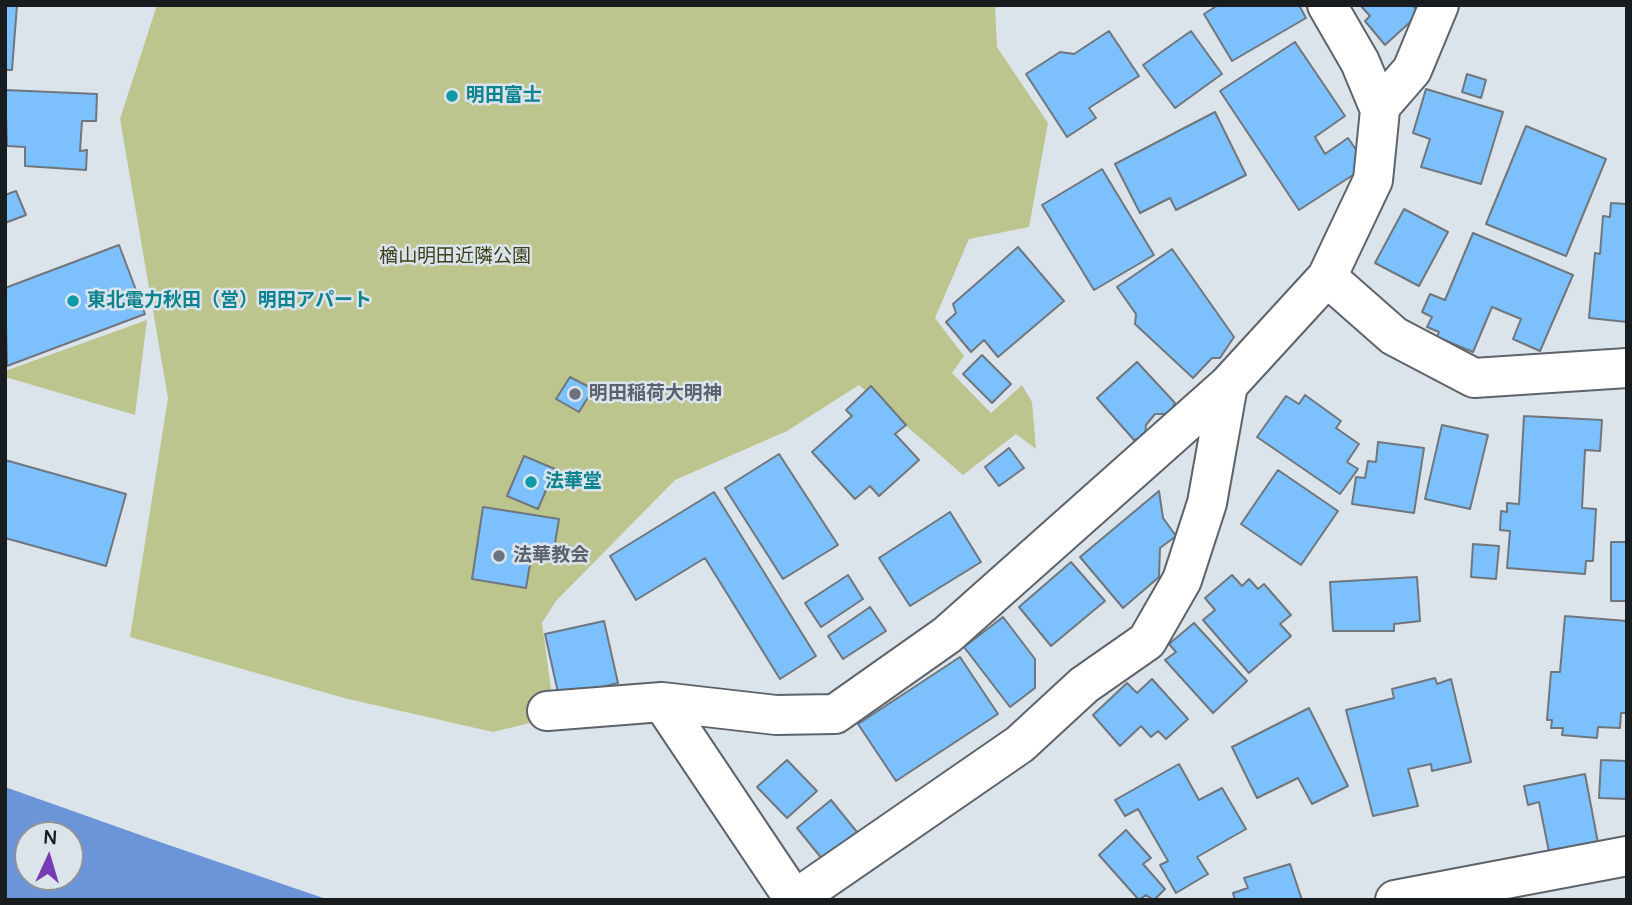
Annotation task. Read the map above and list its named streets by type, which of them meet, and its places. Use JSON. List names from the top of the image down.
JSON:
{
  "parks": ["楢山明田近隣公園"],
  "places": [
    "明田富士",
    "東北電力秋田（営）明田アパート",
    "明田稲荷大明神",
    "法華堂",
    "法華教会"
  ],
  "north": "top"
}
